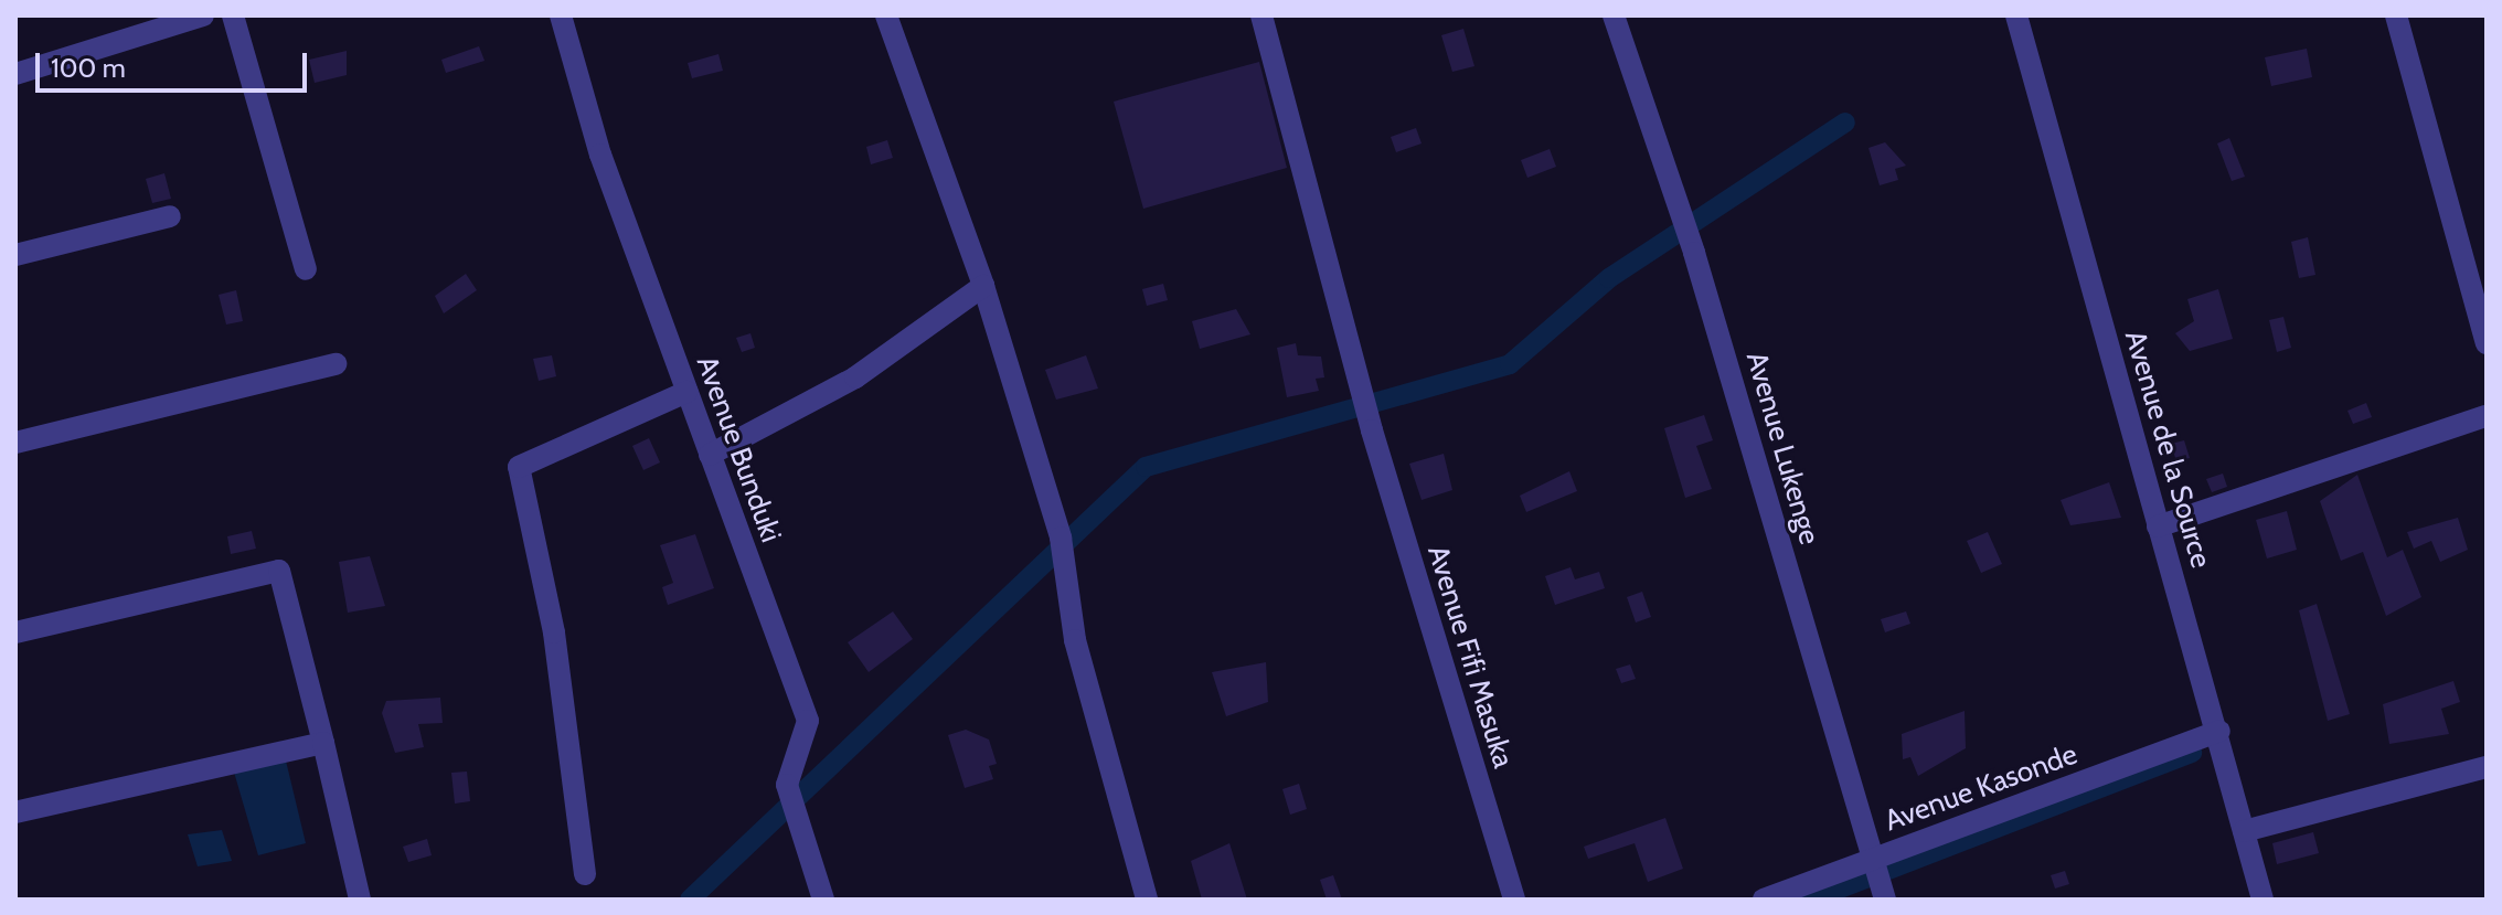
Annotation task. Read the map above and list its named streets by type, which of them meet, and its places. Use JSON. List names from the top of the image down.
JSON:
{
  "streets": {
    "street": [
      "Avenue Lukenge",
      "Avenue Bunduki",
      "Avenue de la Source",
      "Avenue Fifi Masuka",
      "Avenue Kasonde"
    ]
  },
  "crossings": [
    ["Avenue Lukenge", "Avenue Kasonde"],
    ["Avenue de la Source", "Avenue Kasonde"]
  ],
  "scale_bar": "100 m"
}
